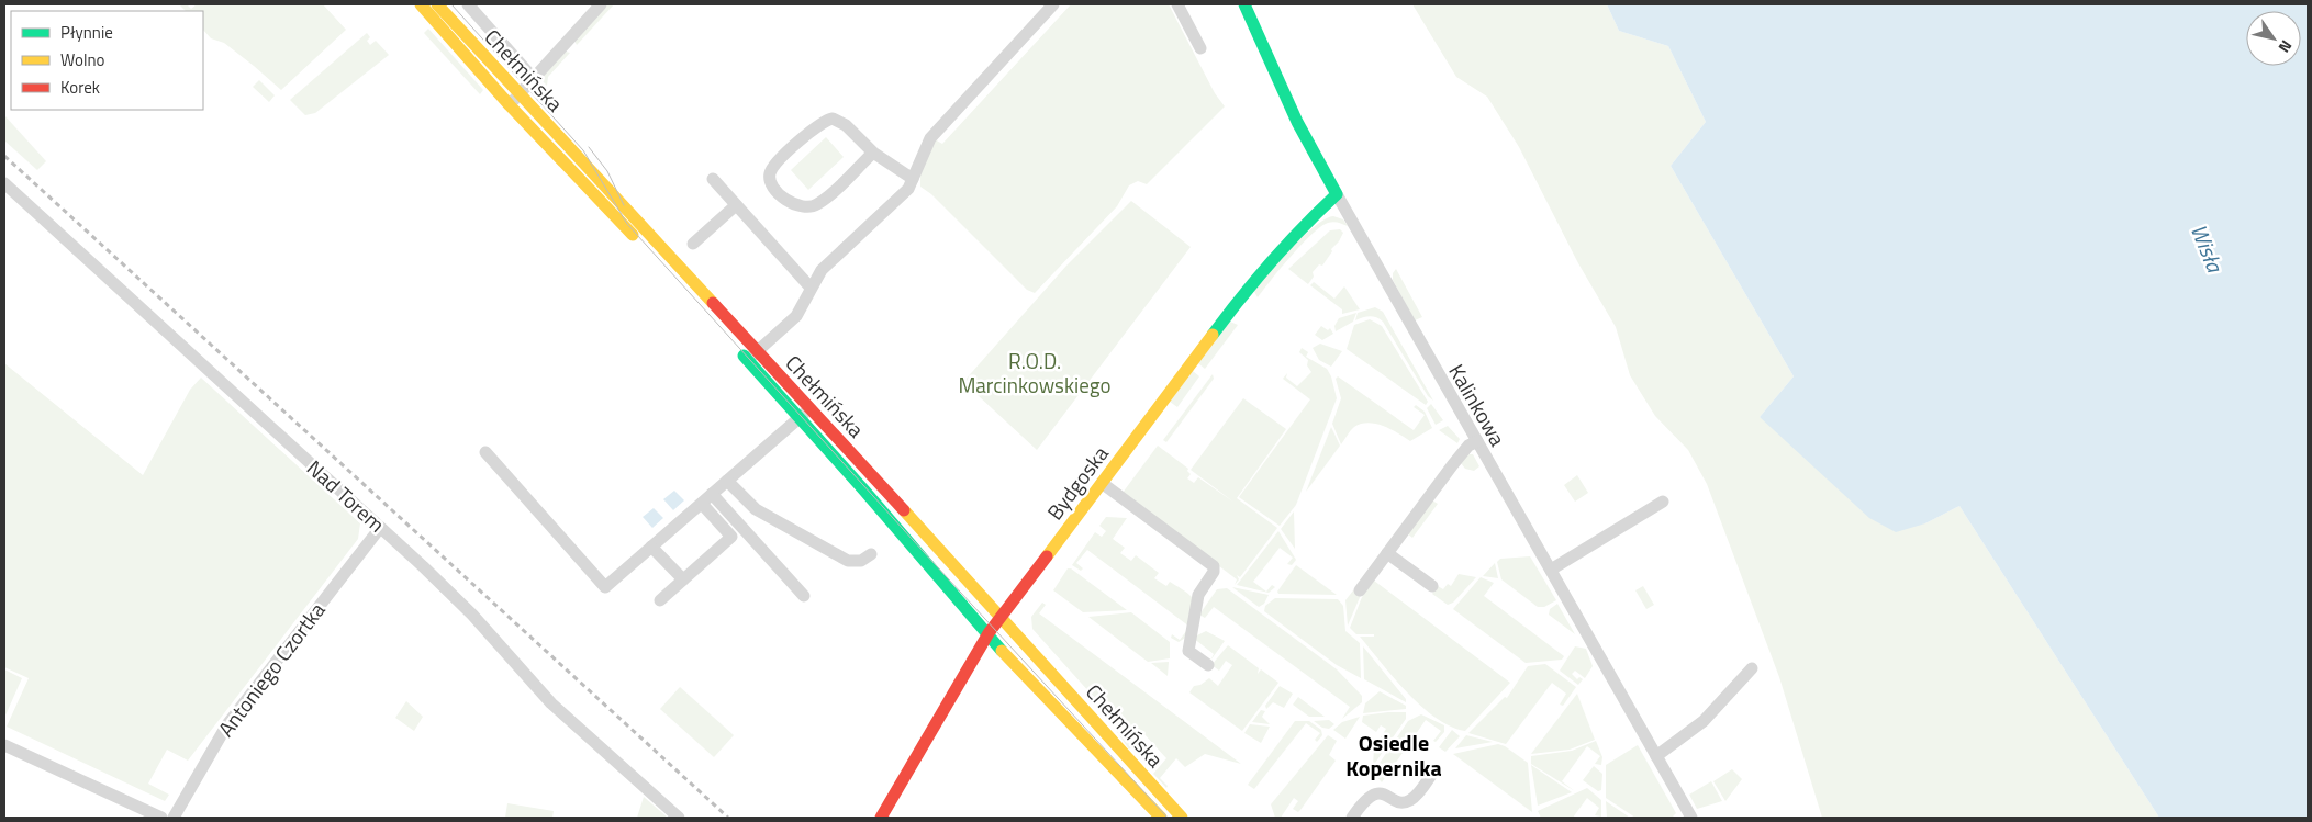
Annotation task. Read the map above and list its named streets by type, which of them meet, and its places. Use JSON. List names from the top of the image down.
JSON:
{
  "streets": {
    "main road": ["Chełmińska", "Kalinkowa", "Bydgoska"],
    "street": ["Nad Torem", "Antoniego Czortka"]
  },
  "crossings": [
    ["Chełmińska", "Bydgoska"],
    ["Kalinkowa", "Bydgoska"],
    ["Nad Torem", "Antoniego Czortka"]
  ],
  "districts": ["Osiedle Kopernika"],
  "water": ["Wisła"],
  "parks": ["R.O.D. Marcinkowskiego"],
  "legend": ["Płynnie", "Wolno", "Korek"],
  "north": "bottom right"
}
